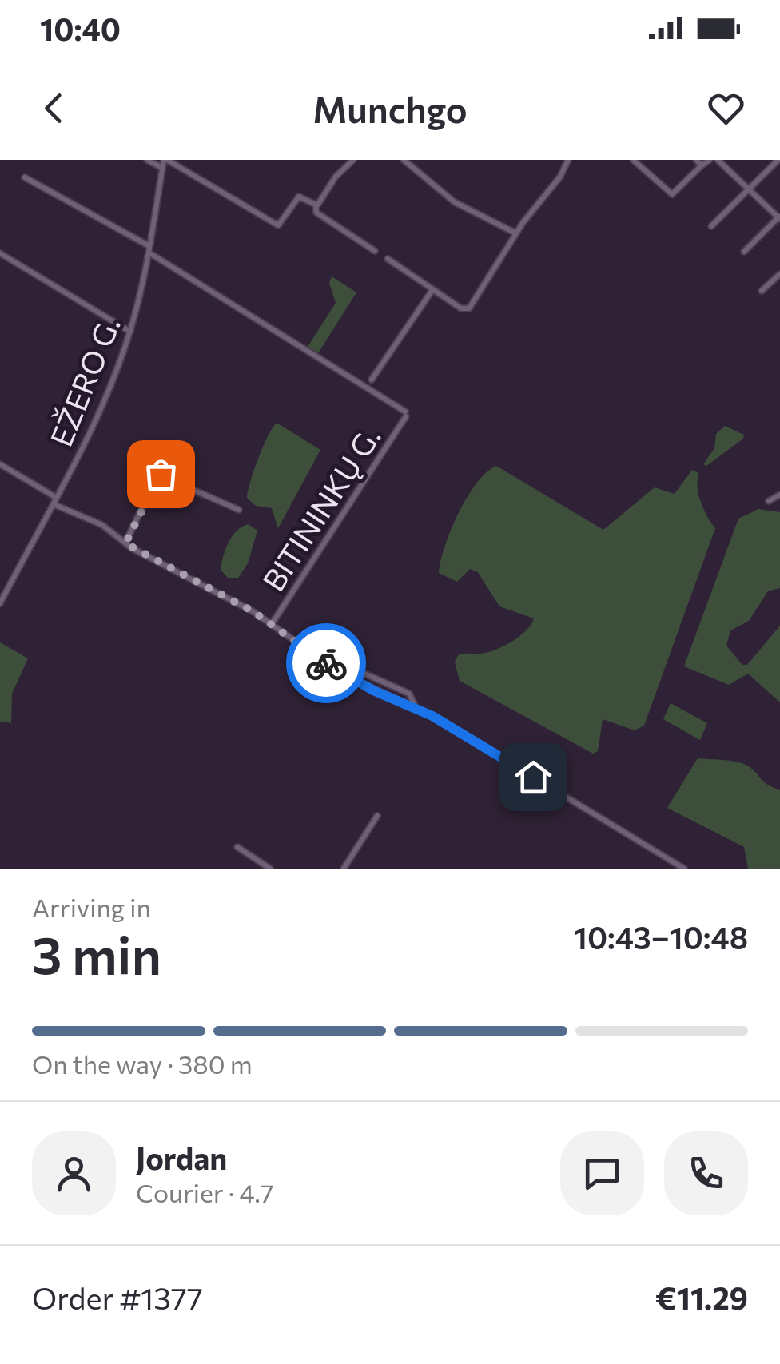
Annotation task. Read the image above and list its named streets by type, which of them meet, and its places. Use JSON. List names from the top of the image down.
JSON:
{
  "streets": {
    "street": ["EŽERO G.", "BITININKŲ G."]
  },
  "crossings": [
    ["EŽERO G.", "BITININKŲ G."]
  ],
  "page": {
    "status": "10:40",
    "header": "Munchgo",
    "heading": ["3 min", "Arriving in", "10:43–10:48"],
    "panel": [
      "Jordan",
      "Courier · 4.7",
      "Order #1377",
      "€11.29"
    ],
    "bar": "On the way · 380 m"
  }
}
